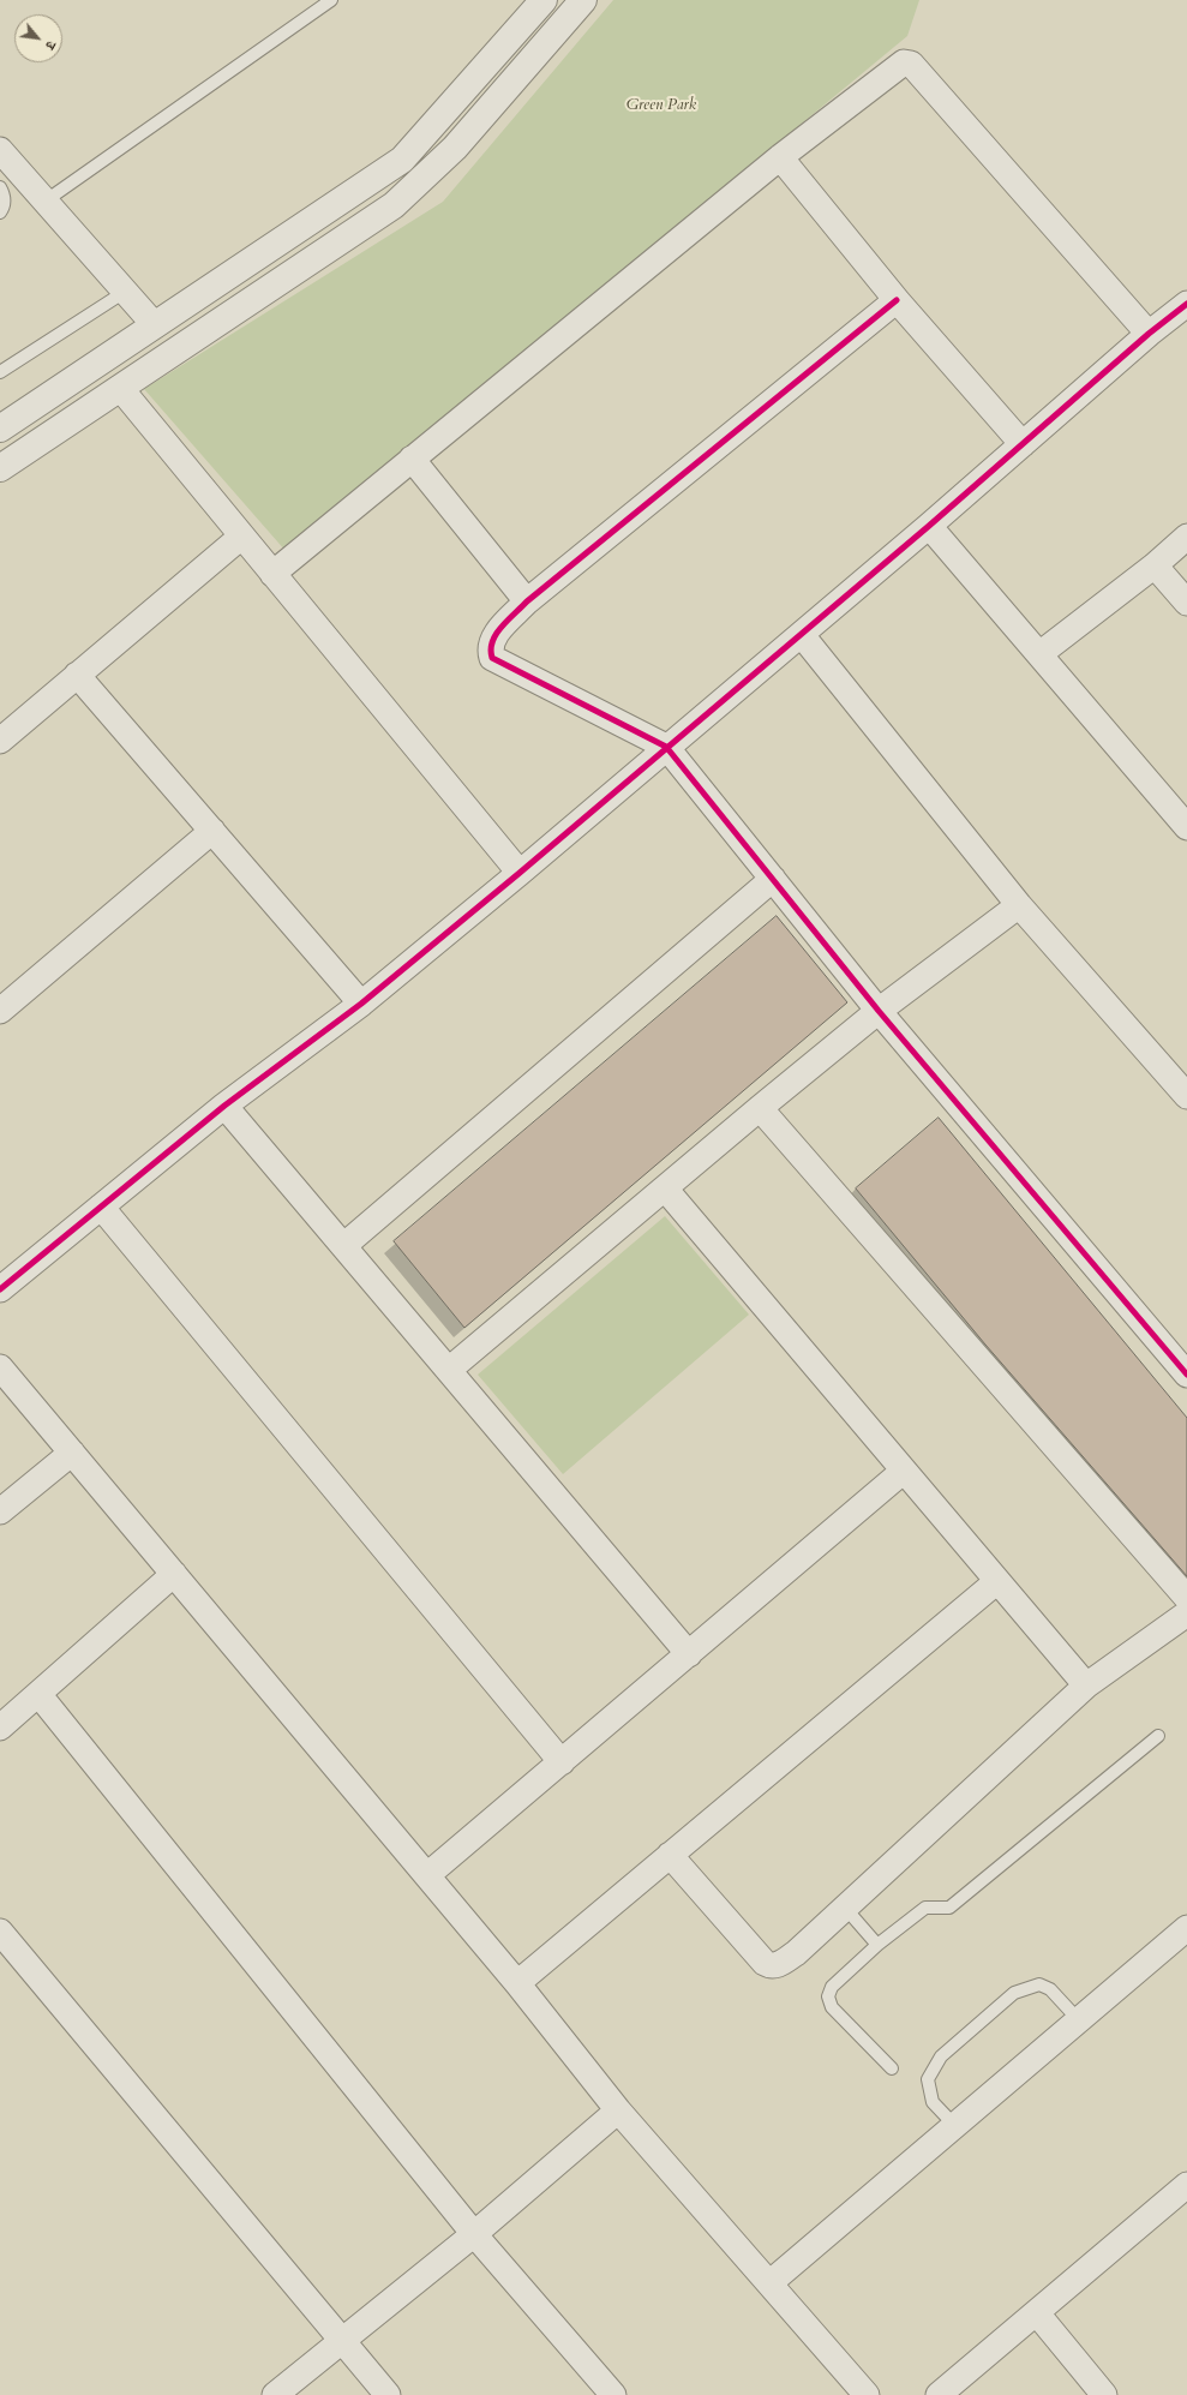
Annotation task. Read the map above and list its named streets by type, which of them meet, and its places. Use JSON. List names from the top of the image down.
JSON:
{
  "parks": ["Green Park"],
  "north": "bottom right"
}
